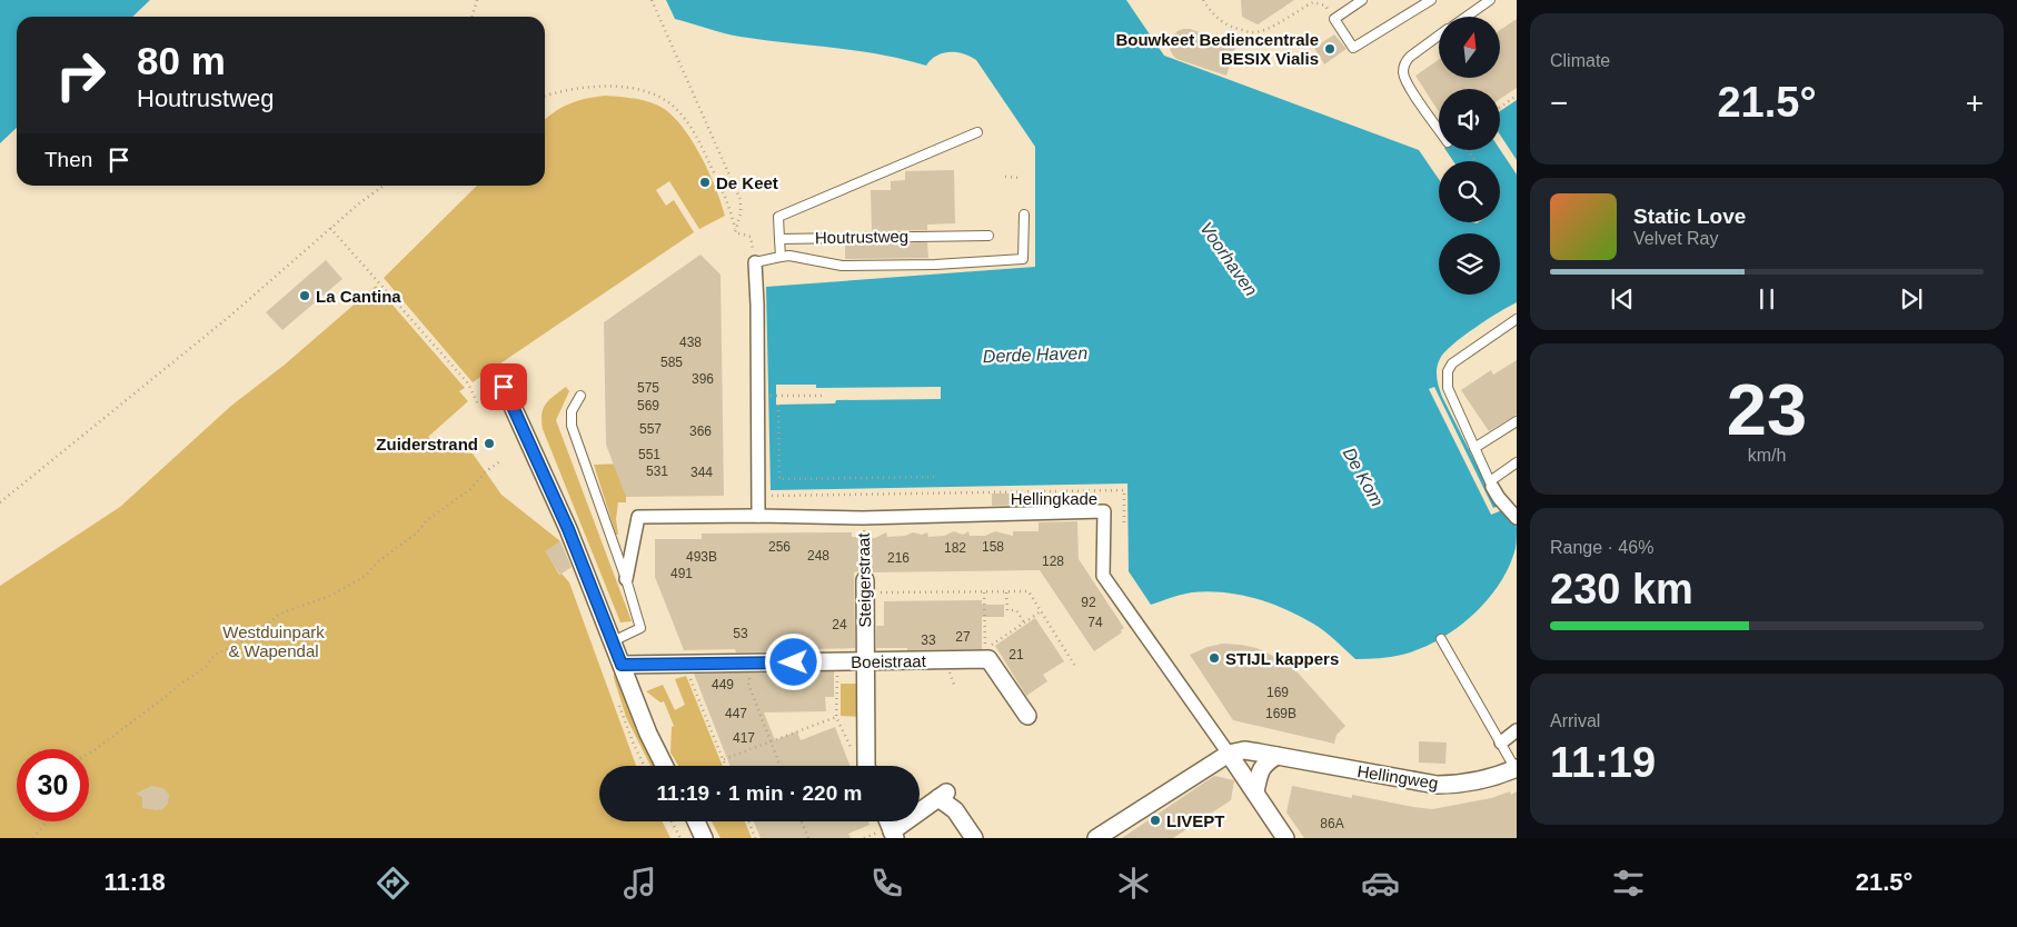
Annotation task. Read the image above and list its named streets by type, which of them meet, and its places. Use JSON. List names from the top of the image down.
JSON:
{
  "streets": {
    "street": [
      "Hellingkade",
      "Steigerstraat",
      "Boeistraat",
      "Hellingweg"
    ],
    "lane": ["Houtrustweg"]
  },
  "crossings": [
    ["Hellingkade", "Steigerstraat"],
    ["Hellingkade", "Hellingweg"],
    ["Steigerstraat", "Boeistraat"]
  ],
  "water": ["Voorhaven", "Derde Haven", "De Kom"],
  "parks": ["Westduinpark & Wapendal"],
  "places": [
    "Bouwkeet Bediencentrale BESIX Vialis",
    "De Keet",
    "La Cantina",
    "Zuiderstrand",
    "STIJL kappers",
    "LIVEPT"
  ],
  "house_numbers": [
    "438",
    "585",
    "396",
    "575",
    "569",
    "557",
    "366",
    "551",
    "531",
    "344",
    "256",
    "158",
    "182",
    "248",
    "493B",
    "216",
    "128",
    "491",
    "92",
    "74",
    "24",
    "53",
    "27",
    "33",
    "21",
    "449",
    "169",
    "447",
    "169B",
    "417",
    "86A"
  ],
  "north": "top",
  "page": {
    "tile": [
      "Climate",
      ["23", "km/h"],
      ["Range · 46%", "230 km"],
      ["Arrival", "11:19"]
    ],
    "turn": ["80 m", "Houtrustweg"],
    "heat": ["−", "21.5°", "+"],
    "then": "Then",
    "song": ["Static Love", "Velvet Ray"],
    "limit": "30",
    "trip": "11:19 · 1 min · 220 m",
    "tabs": ["11:18", "21.5°"]
  }
}
